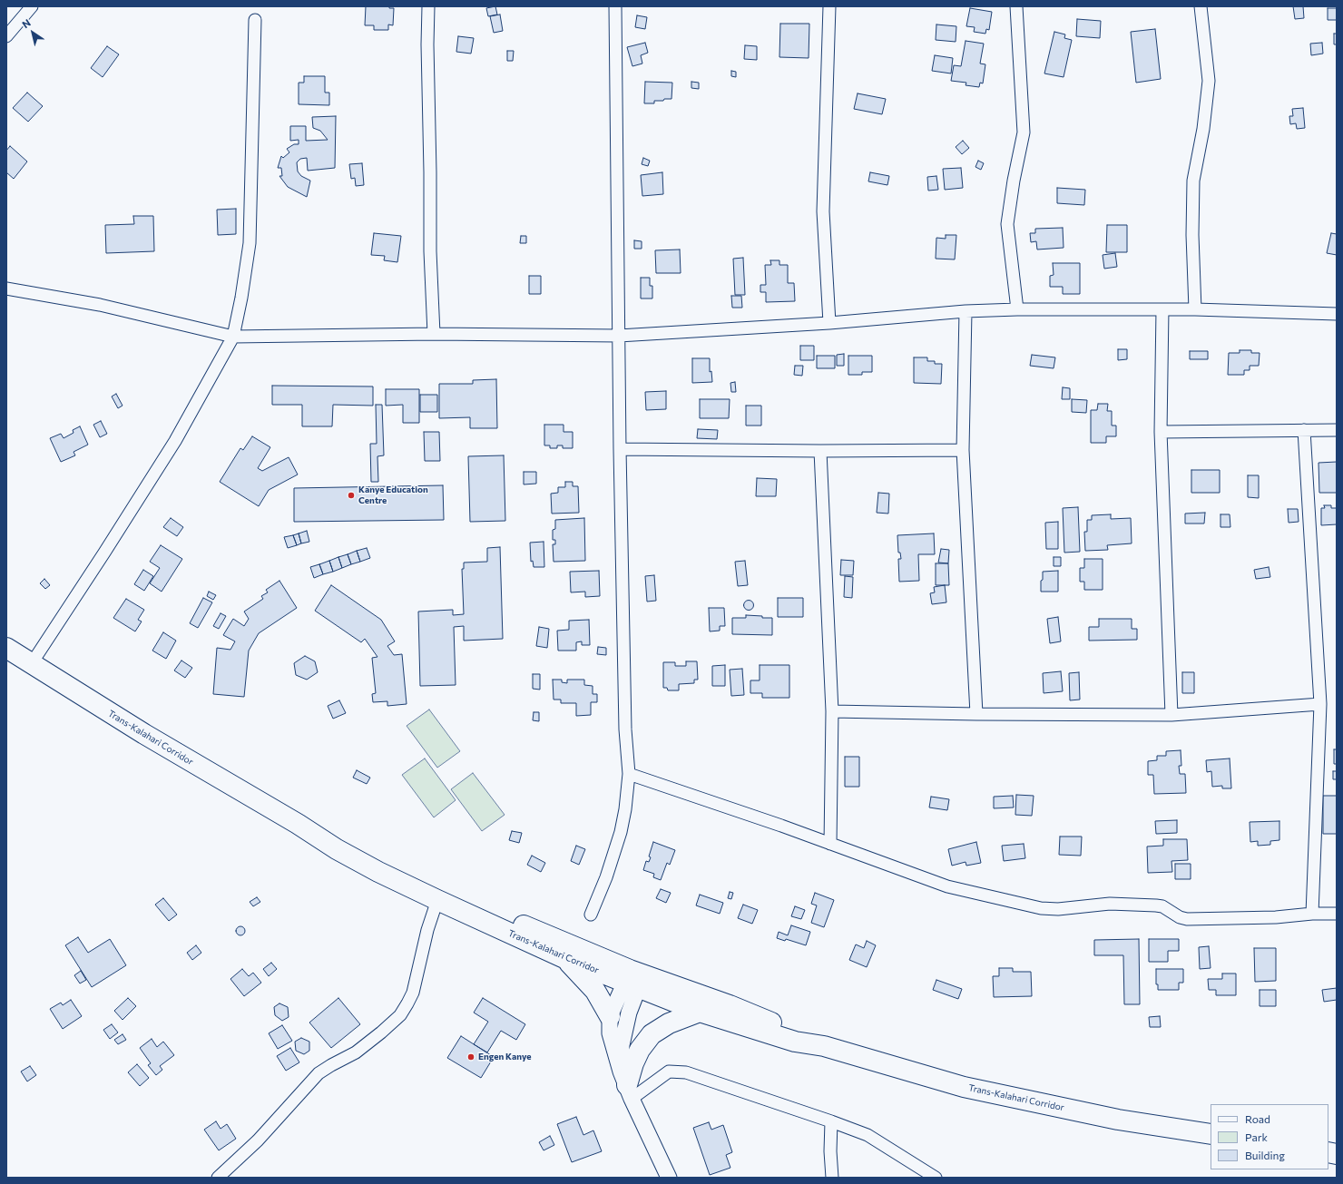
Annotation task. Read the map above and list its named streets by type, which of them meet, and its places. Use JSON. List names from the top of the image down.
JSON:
{
  "streets": {
    "highway": ["Trans-Kalahari Corridor"]
  },
  "places": ["Kanye Education Centre", "Engen Kanye"],
  "legend": ["Road", "Park", "Building"],
  "north": "top left"
}
